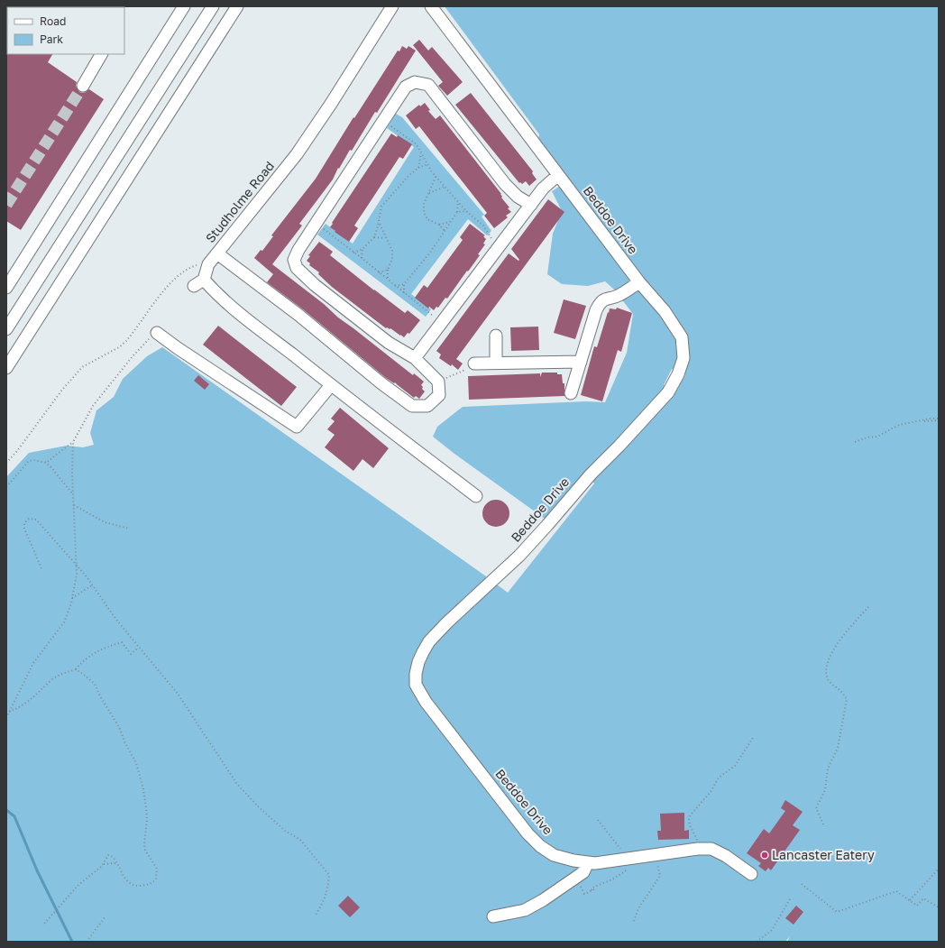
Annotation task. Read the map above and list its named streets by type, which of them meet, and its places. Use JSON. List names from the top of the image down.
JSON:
{
  "streets": {
    "street": ["Studholme Road", "Beddoe Drive"]
  },
  "places": ["Lancaster Eatery"],
  "legend": ["Road", "Park"]
}
